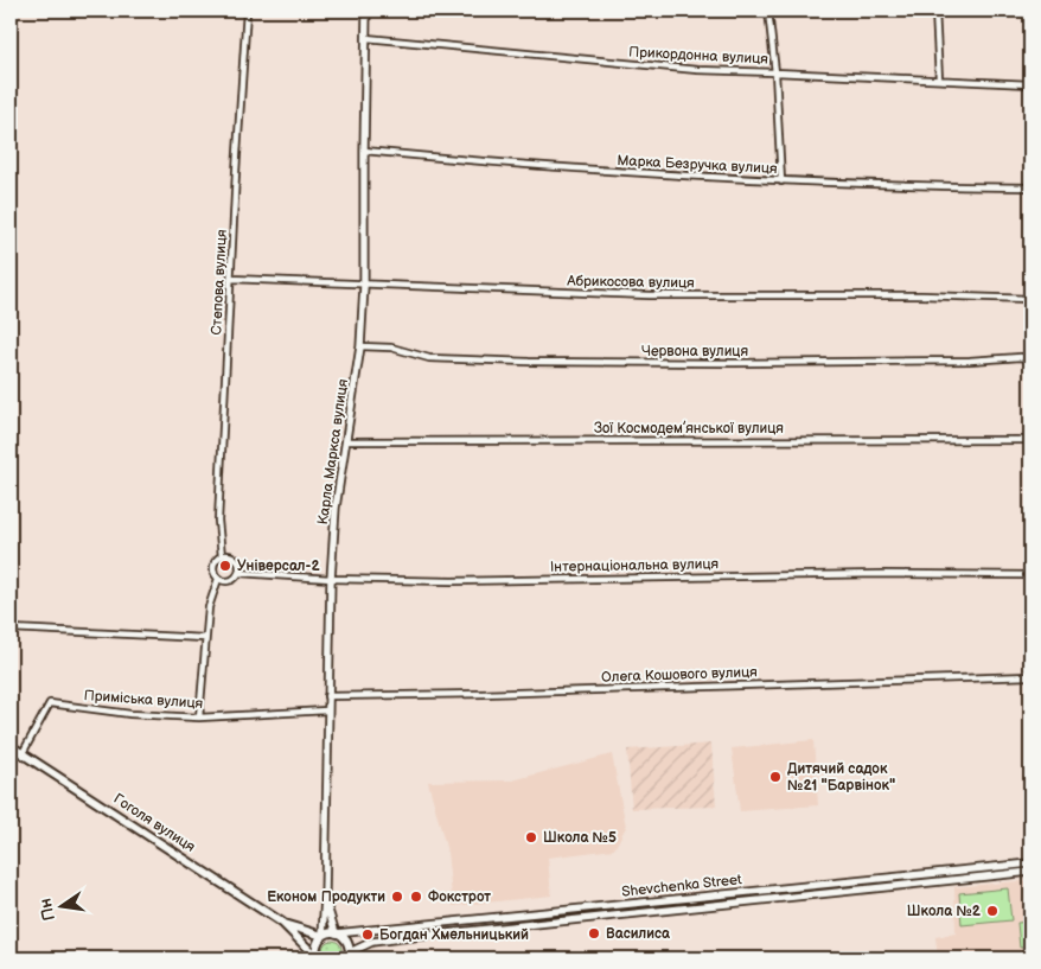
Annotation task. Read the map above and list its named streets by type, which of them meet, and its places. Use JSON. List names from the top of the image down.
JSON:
{
  "streets": {
    "main road": ["Гоголя вулиця"],
    "street": [
      "Прикордонна вулиця",
      "Марка Безручка вулиця",
      "Степова вулиця",
      "Абрикосова вулиця",
      "Червона вулиця",
      "Зої Космодем’янської вулиця",
      "Карла Маркса вулиця",
      "Інтернаціональна вулиця",
      "Олега Кошового вулиця",
      "Приміська вулиця",
      "Shevchenka Street"
    ]
  },
  "crossings": [
    ["Прикордонна вулиця", "Карла Маркса вулиця"],
    ["Марка Безручка вулиця", "Карла Маркса вулиця"],
    ["Степова вулиця", "Абрикосова вулиця"],
    ["Степова вулиця", "Інтернаціональна вулиця"],
    ["Абрикосова вулиця", "Карла Маркса вулиця"],
    ["Червона вулиця", "Карла Маркса вулиця"],
    ["Зої Космодем’янської вулиця", "Карла Маркса вулиця"],
    ["Карла Маркса вулиця", "Інтернаціональна вулиця"],
    ["Карла Маркса вулиця", "Олега Кошового вулиця"],
    ["Карла Маркса вулиця", "Приміська вулиця"],
    ["Карла Маркса вулиця", "Гоголя вулиця"],
    ["Карла Маркса вулиця", "Shevchenka Street"],
    ["Приміська вулиця", "Гоголя вулиця"]
  ],
  "places": [
    "Універсал-2",
    "Дитячий садок №21 \"Барвінок\"",
    "Школа №5",
    "Економ Продукти",
    "Фокстрот",
    "Школа №2",
    "Василиса",
    "Богдан Хмельницький"
  ],
  "north": "left"
}
